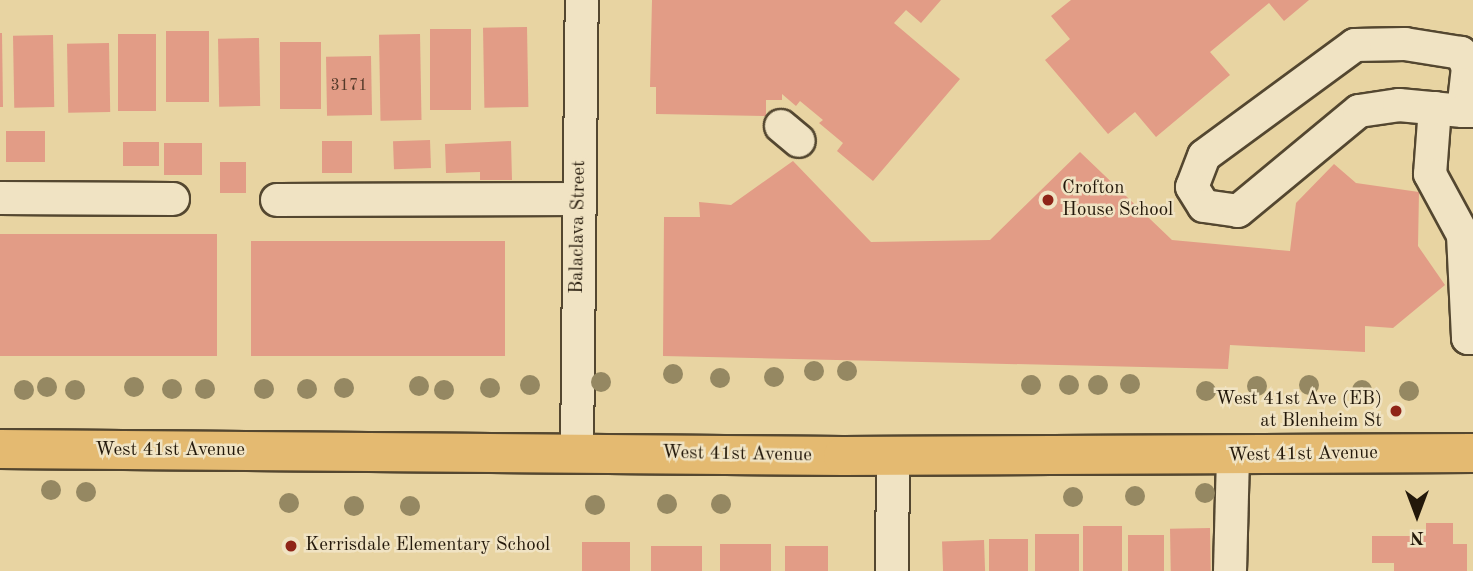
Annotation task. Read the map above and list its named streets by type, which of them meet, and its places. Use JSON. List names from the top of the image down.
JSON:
{
  "streets": {
    "main road": ["West 41st Avenue"],
    "street": ["Balaclava Street"]
  },
  "crossings": [
    ["Balaclava Street", "West 41st Avenue"]
  ],
  "places": ["Crofton House School", "West 41st Ave (EB) at Blenheim St", "Kerrisdale Elementary School"],
  "house_numbers": ["3171"],
  "north": "bottom"
}
